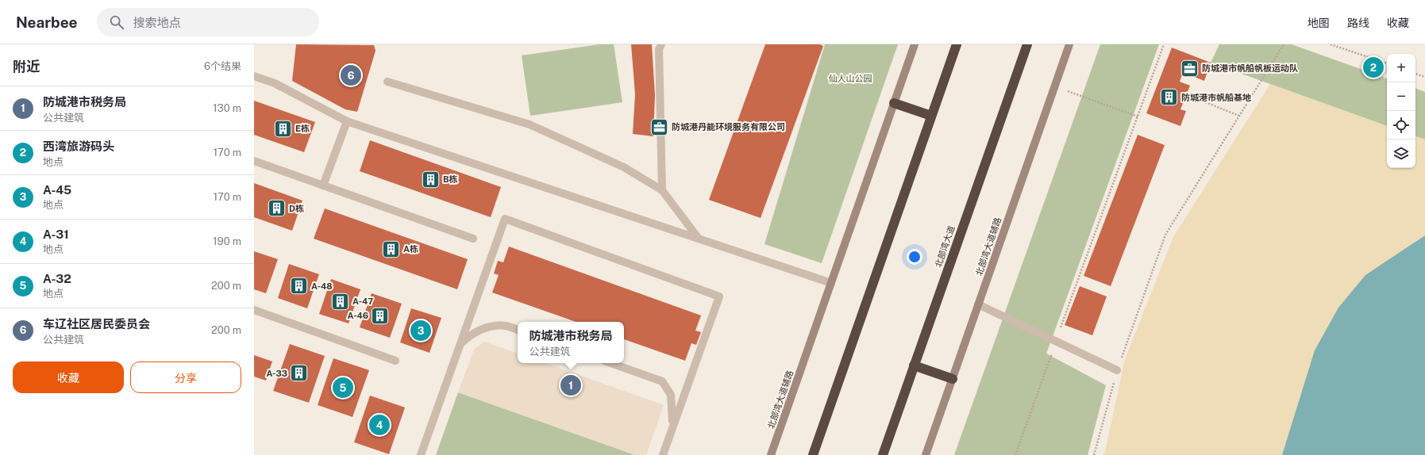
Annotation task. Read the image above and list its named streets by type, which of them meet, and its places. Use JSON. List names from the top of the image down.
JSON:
{
  "streets": {
    "highway": ["北部湾大道"],
    "main road": ["北部湾大道辅路"]
  },
  "parks": ["仙人山公园"],
  "places": {
    "office": ["防城港市帆船帆板运动队", "防城港丹能环境服务有限公司"],
    "building": [
      "防城港市帆船基地",
      "E栋",
      "B栋",
      "D栋",
      "A栋",
      "A-48",
      "A-47",
      "A-46",
      "A-33"
    ]
  },
  "page": {
    "header": "Nearbee",
    "search": "搜索地点",
    "nav": ["地图", "路线", "收藏"],
    "heading": ["附近", "6个结果"],
    "map_buttons": ["+", "−"],
    "pins": [
      "2",
      "6",
      "3",
      "1",
      "5",
      "4"
    ],
    "list": [
      {
        "mark": "1",
        "name": "防城港市税务局",
        "note": "公共建筑",
        "value": "130 m"
      },
      {
        "mark": "2",
        "name": "西湾旅游码头",
        "note": "地点",
        "value": "170 m"
      },
      {
        "mark": "3",
        "name": "A-45",
        "note": "地点",
        "value": "170 m"
      },
      {
        "mark": "4",
        "name": "A-31",
        "note": "地点",
        "value": "190 m"
      },
      {
        "mark": "5",
        "name": "A-32",
        "note": "地点",
        "value": "200 m"
      },
      {
        "mark": "6",
        "name": "车辽社区居民委员会",
        "note": "公共建筑",
        "value": "200 m"
      }
    ],
    "popup": ["防城港市税务局", "公共建筑"],
    "buttons": ["收藏", "分享"]
  }
}
